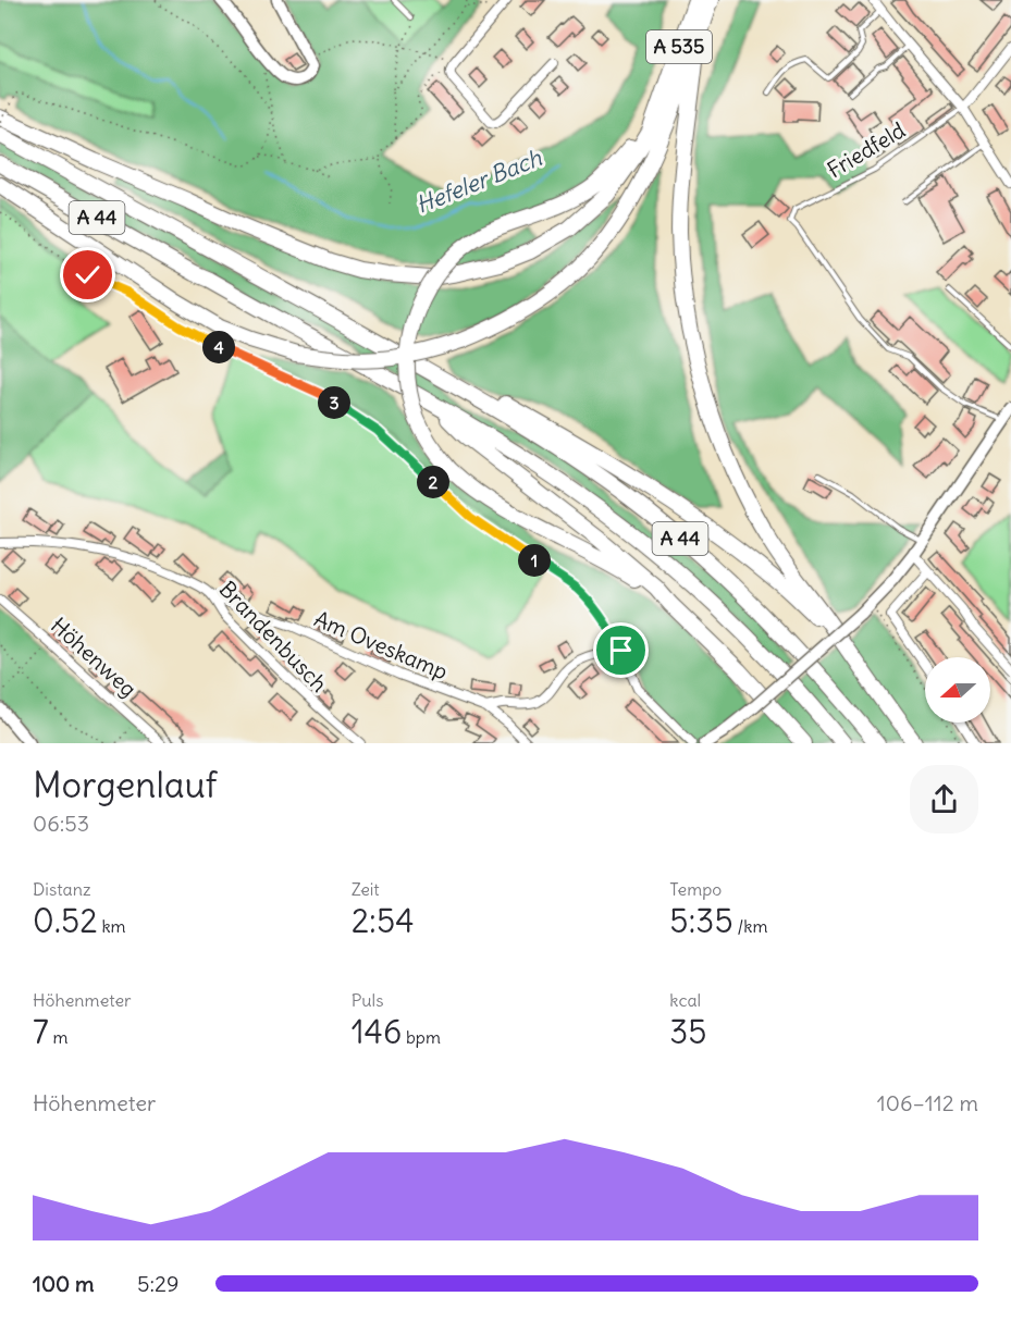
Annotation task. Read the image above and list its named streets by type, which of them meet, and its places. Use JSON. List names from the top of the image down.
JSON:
{
  "streets": {
    "highway": ["A 535", "A 44"],
    "street": ["Brandenbusch", "Am Oveskamp", "Höhenweg"],
    "lane": ["Friedfeld"]
  },
  "crossings": [
    ["Brandenbusch", "Am Oveskamp"]
  ],
  "water": ["Hefeler Bach"],
  "north": "left",
  "page": {
    "pins": [
      "4",
      "3",
      "2",
      "1"
    ],
    "heading": ["Morgenlauf", "06:53"],
    "stats": [
      ["Distanz", "0.52 km"],
      ["Zeit", "2:54"],
      ["Tempo", "5:35 /km"],
      ["Höhenmeter", "7 m"],
      ["Puls", "146 bpm"],
      ["kcal", "35"]
    ],
    "chart": ["Höhenmeter", "106–112 m"],
    "list": [
      {
        "name": "100 m",
        "note": "5:29"
      }
    ]
  }
}
